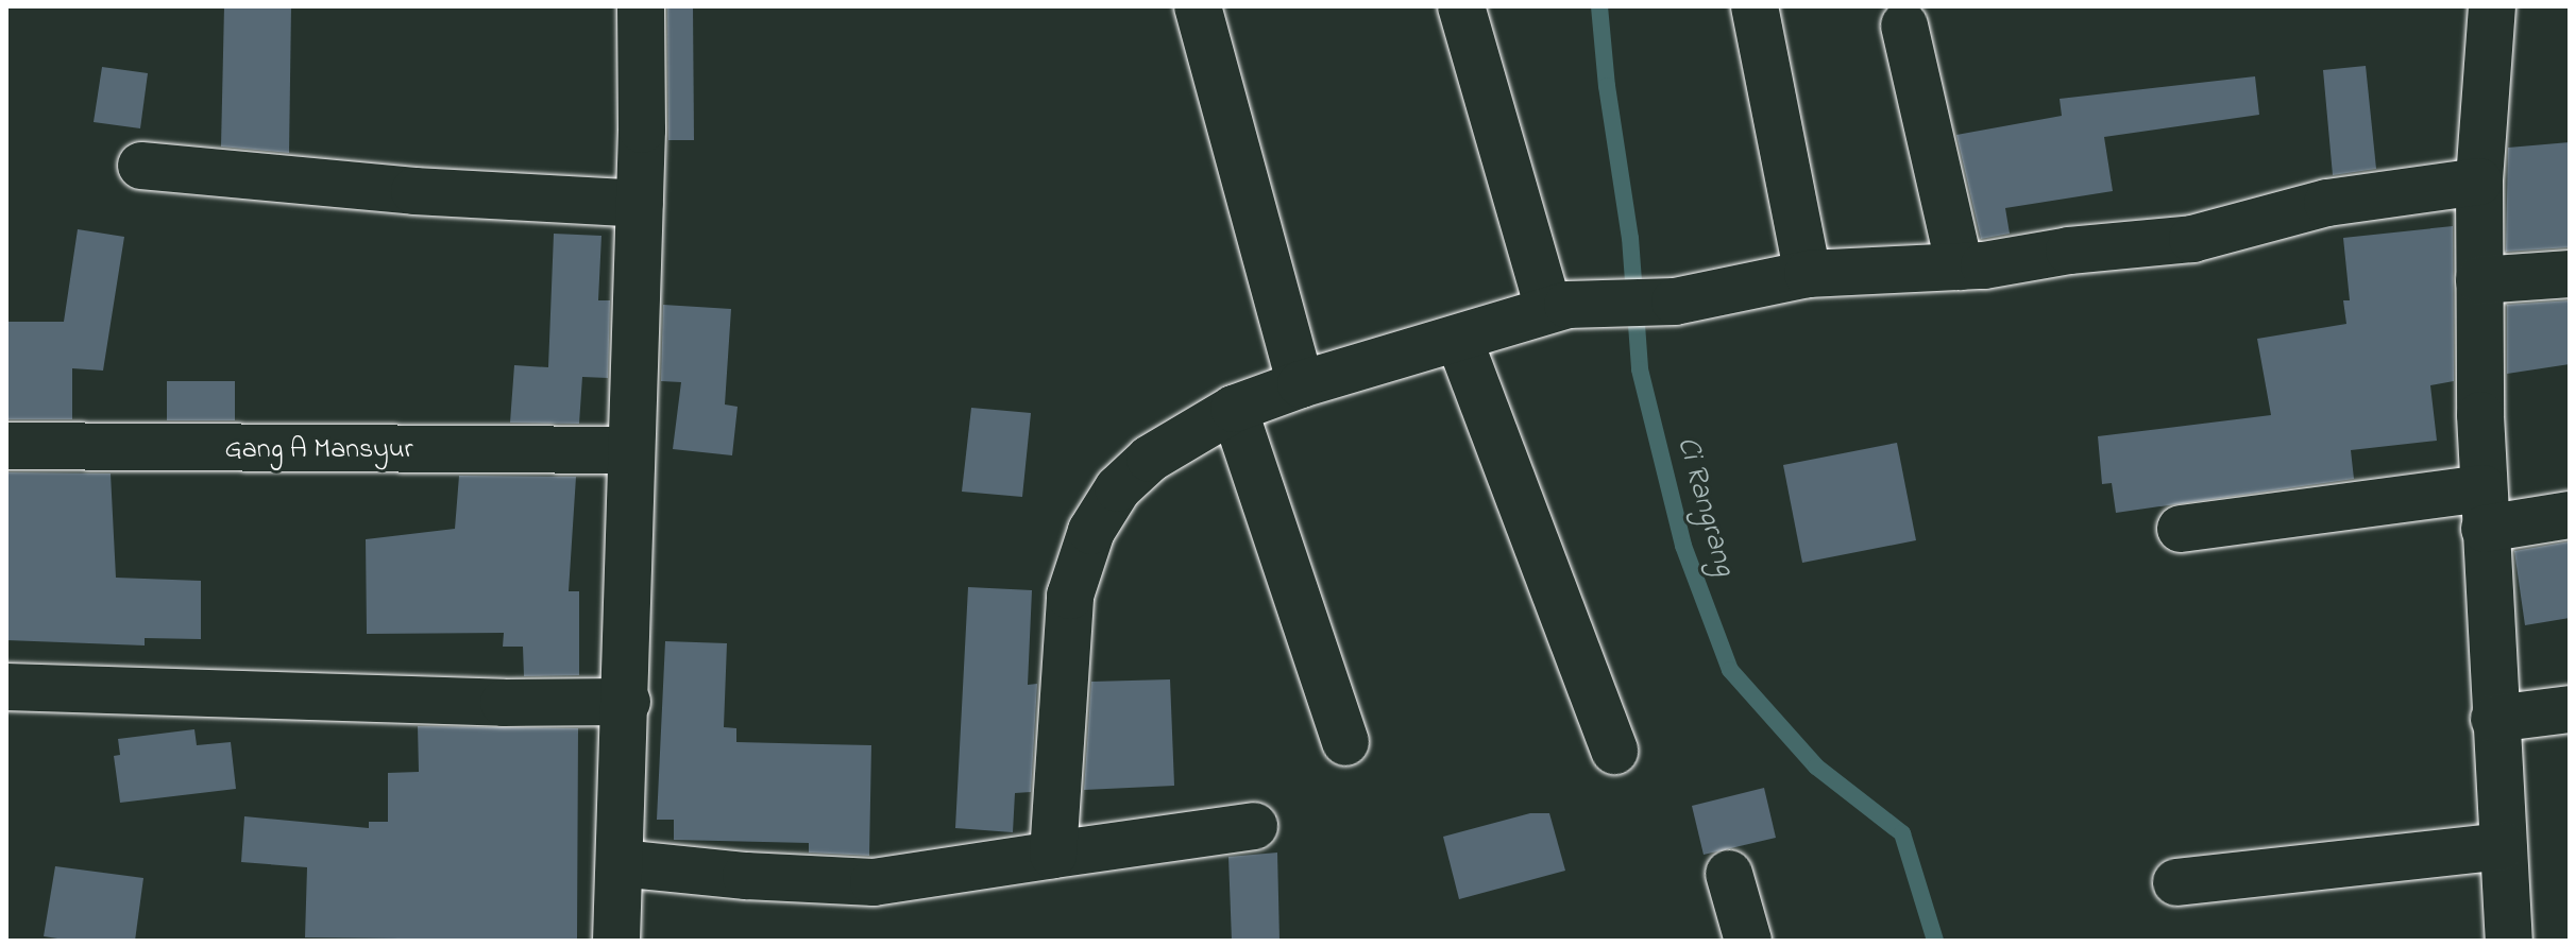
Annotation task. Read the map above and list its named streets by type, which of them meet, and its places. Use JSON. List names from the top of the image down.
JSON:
{
  "streets": {
    "street": ["Gang A Mansyur"]
  },
  "water": ["Ci Rangrang"]
}
